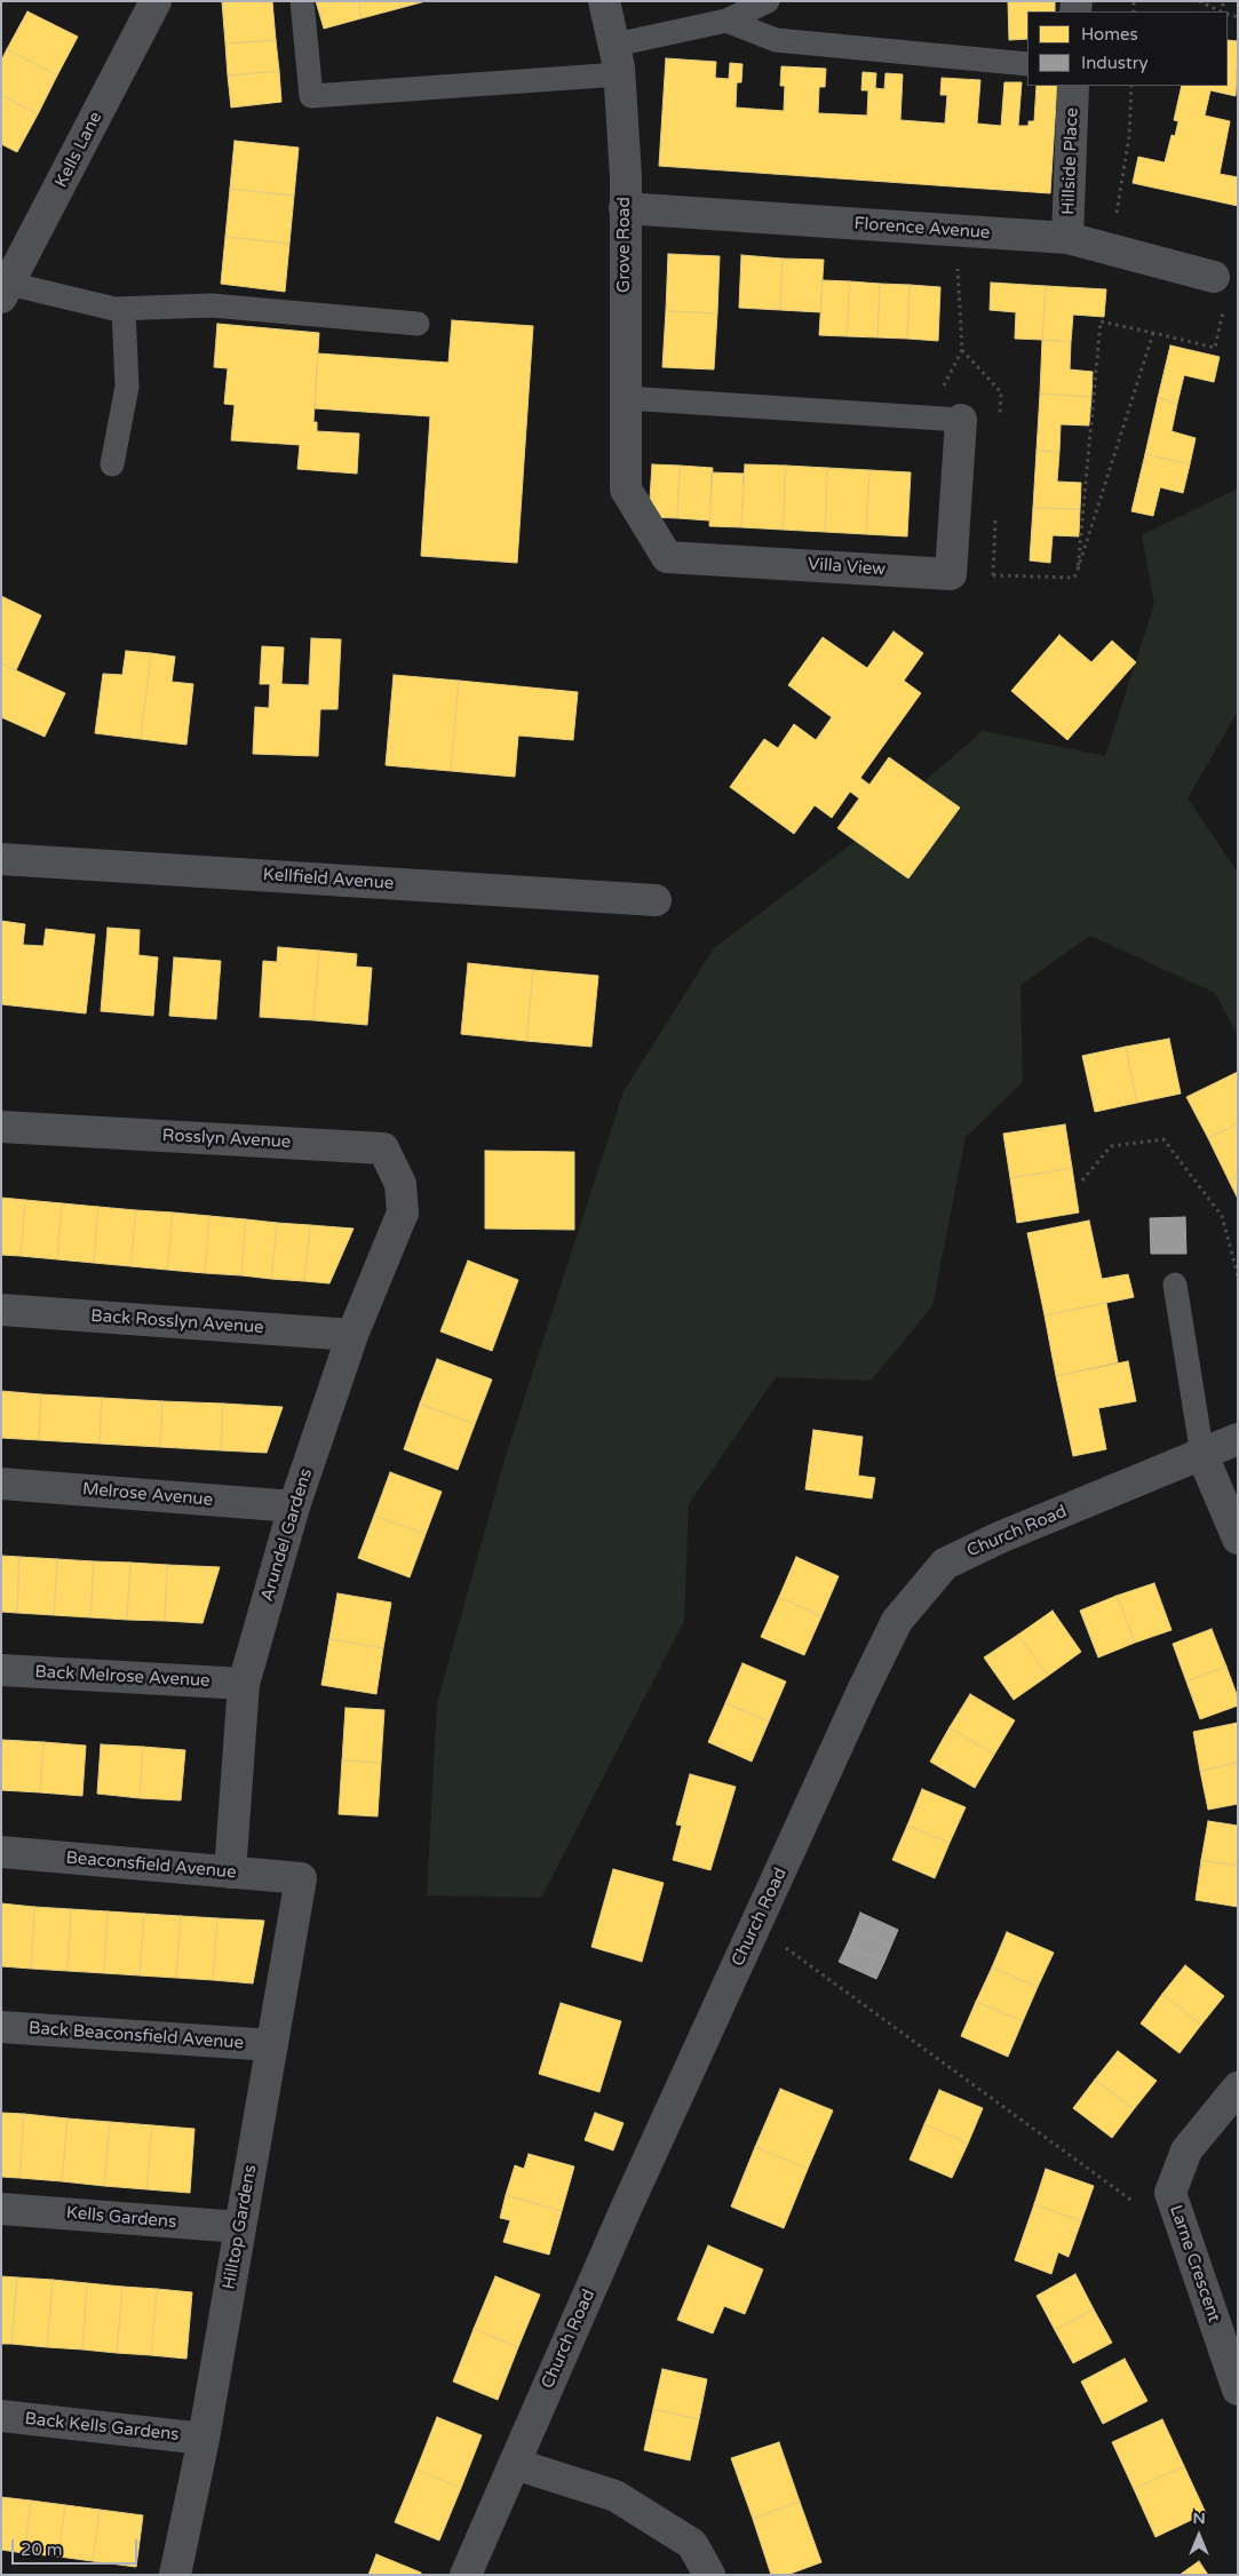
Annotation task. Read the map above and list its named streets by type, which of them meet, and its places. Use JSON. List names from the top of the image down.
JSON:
{
  "streets": {
    "street": [
      "Kells Lane",
      "Hillside Place",
      "Florence Avenue",
      "Grove Road",
      "Villa View",
      "Kellfield Avenue",
      "Rosslyn Avenue",
      "Back Rosslyn Avenue",
      "Melrose Avenue",
      "Church Road",
      "Arundel Gardens",
      "Back Melrose Avenue",
      "Beaconsfield Avenue",
      "Back Beaconsfield Avenue",
      "Kells Gardens",
      "Hilltop Gardens",
      "Larne Crescent",
      "Back Kells Gardens"
    ]
  },
  "crossings": [
    ["Hillside Place", "Florence Avenue"],
    ["Florence Avenue", "Grove Road"],
    ["Grove Road", "Villa View"],
    ["Rosslyn Avenue", "Arundel Gardens"],
    ["Back Rosslyn Avenue", "Arundel Gardens"],
    ["Melrose Avenue", "Arundel Gardens"],
    ["Arundel Gardens", "Back Melrose Avenue"],
    ["Arundel Gardens", "Beaconsfield Avenue"],
    ["Beaconsfield Avenue", "Hilltop Gardens"],
    ["Back Beaconsfield Avenue", "Hilltop Gardens"],
    ["Kells Gardens", "Hilltop Gardens"],
    ["Hilltop Gardens", "Back Kells Gardens"]
  ],
  "legend": ["Homes", "Industry"],
  "scale_bar": "20 m",
  "north": "top"
}
